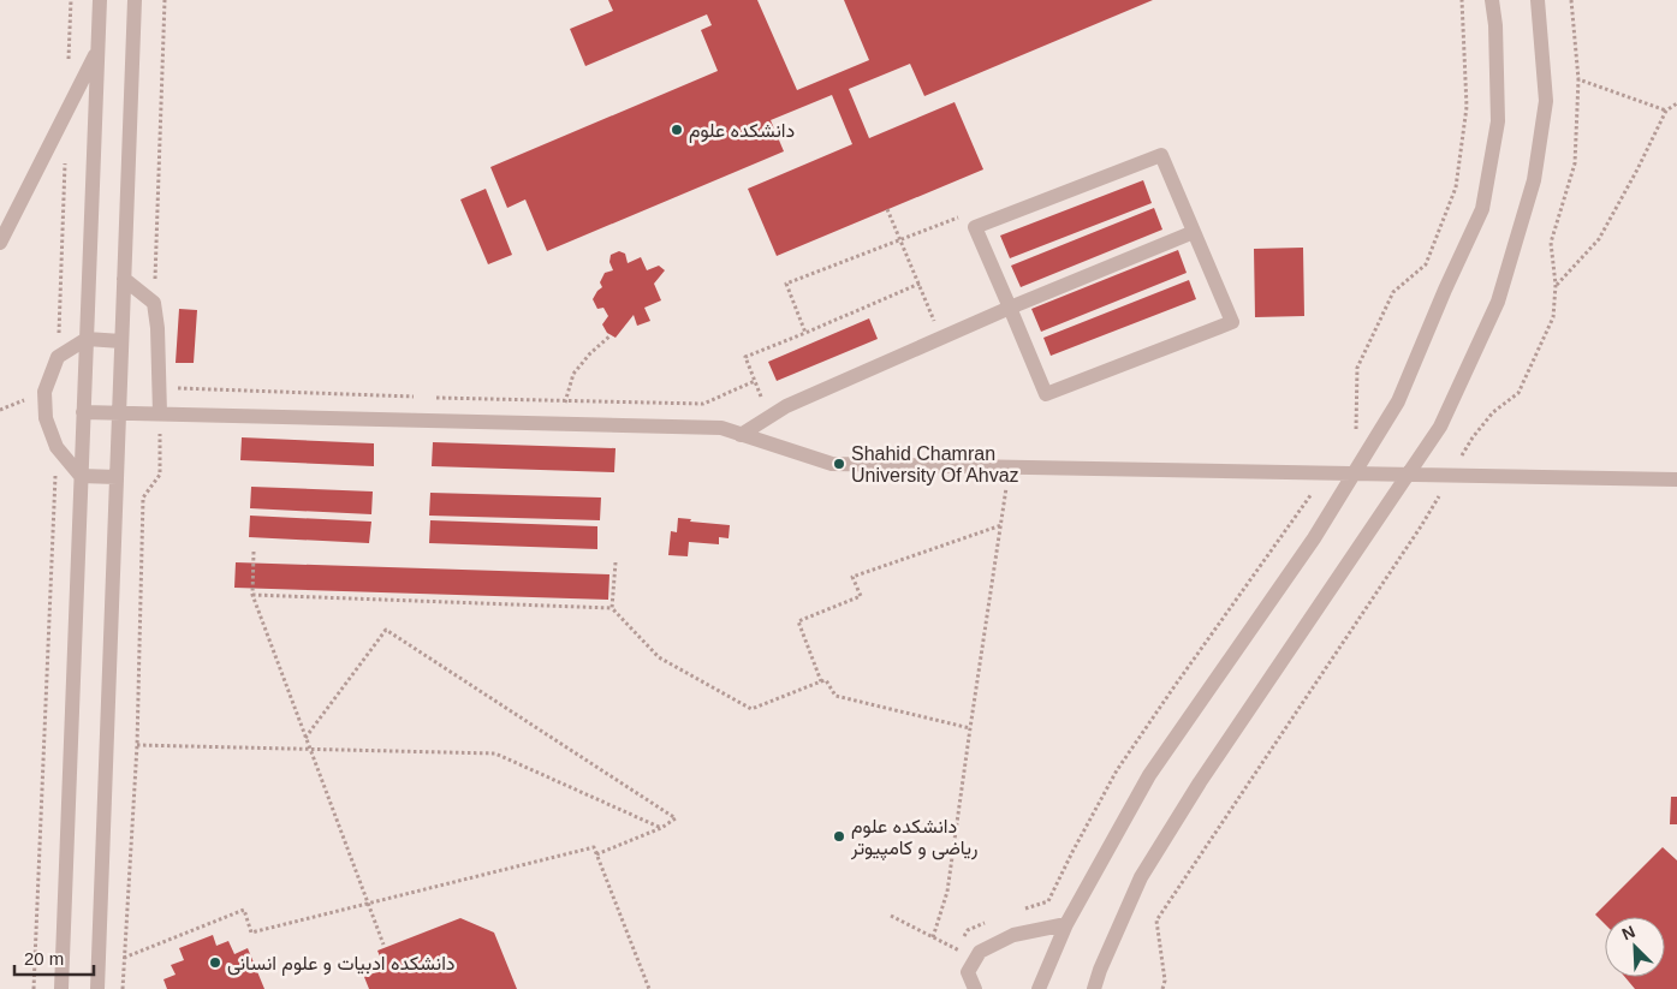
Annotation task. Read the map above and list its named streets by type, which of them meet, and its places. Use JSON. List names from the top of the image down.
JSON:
{
  "places": [
    "دانشکده علوم",
    "Shahid Chamran University Of Ahvaz",
    "دانشکده علوم ریاضی و کامپیوتر",
    "دانشکده ادبیات و علوم انسانی"
  ],
  "scale_bar": "20 m",
  "north": "top left"
}
